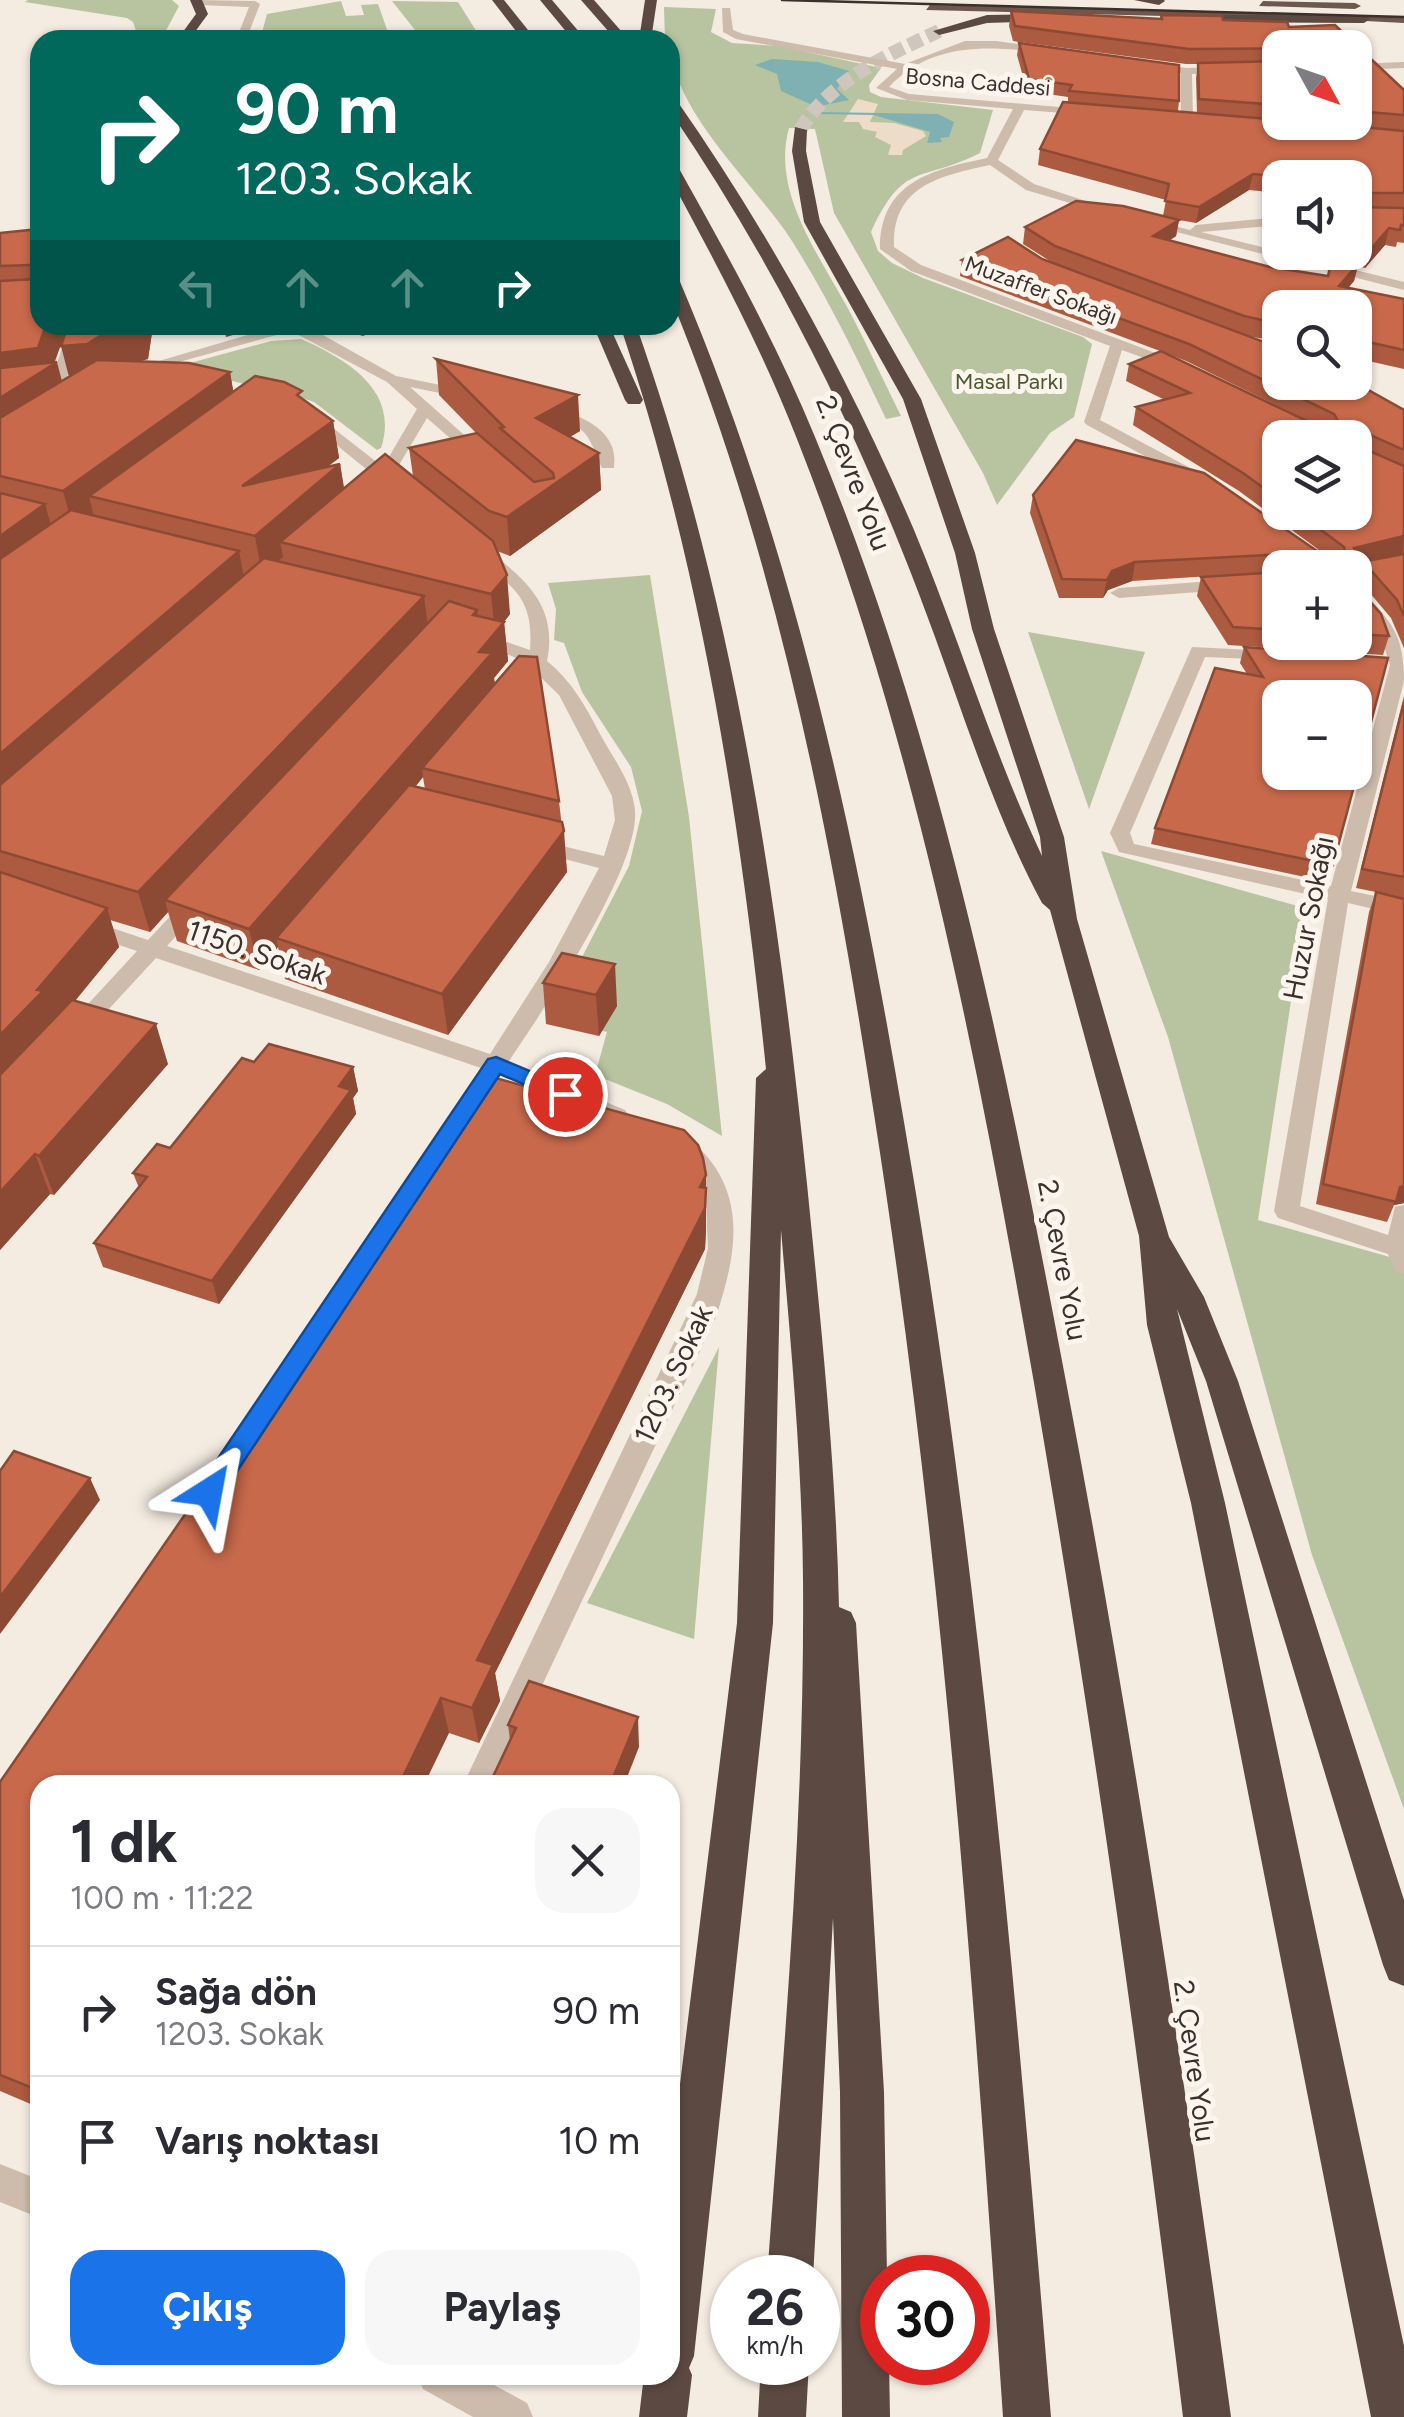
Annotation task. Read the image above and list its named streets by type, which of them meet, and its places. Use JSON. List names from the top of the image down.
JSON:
{
  "streets": {
    "highway": ["2. Çevre Yolu"],
    "street": [
      "Bosna Caddesi",
      "Muzaffer Sokağı",
      "Huzur Sokağı",
      "1150. Sokak",
      "1203. Sokak"
    ]
  },
  "crossings": [
    ["1150. Sokak", "1203. Sokak"]
  ],
  "parks": ["Masal Parkı"],
  "north": "bottom right",
  "page": {
    "map_buttons": ["+", "−"],
    "turn": ["90 m", "1203. Sokak"],
    "heading": ["1 dk", "100 m · 11:22"],
    "list": [
      {
        "name": "Sağa dön",
        "note": "1203. Sokak",
        "value": "90 m"
      },
      {
        "name": "Varış noktası",
        "value": "10 m"
      }
    ],
    "buttons": ["Çıkış", "Paylaş"],
    "speed": "26 km/h",
    "limit": "30"
  }
}
